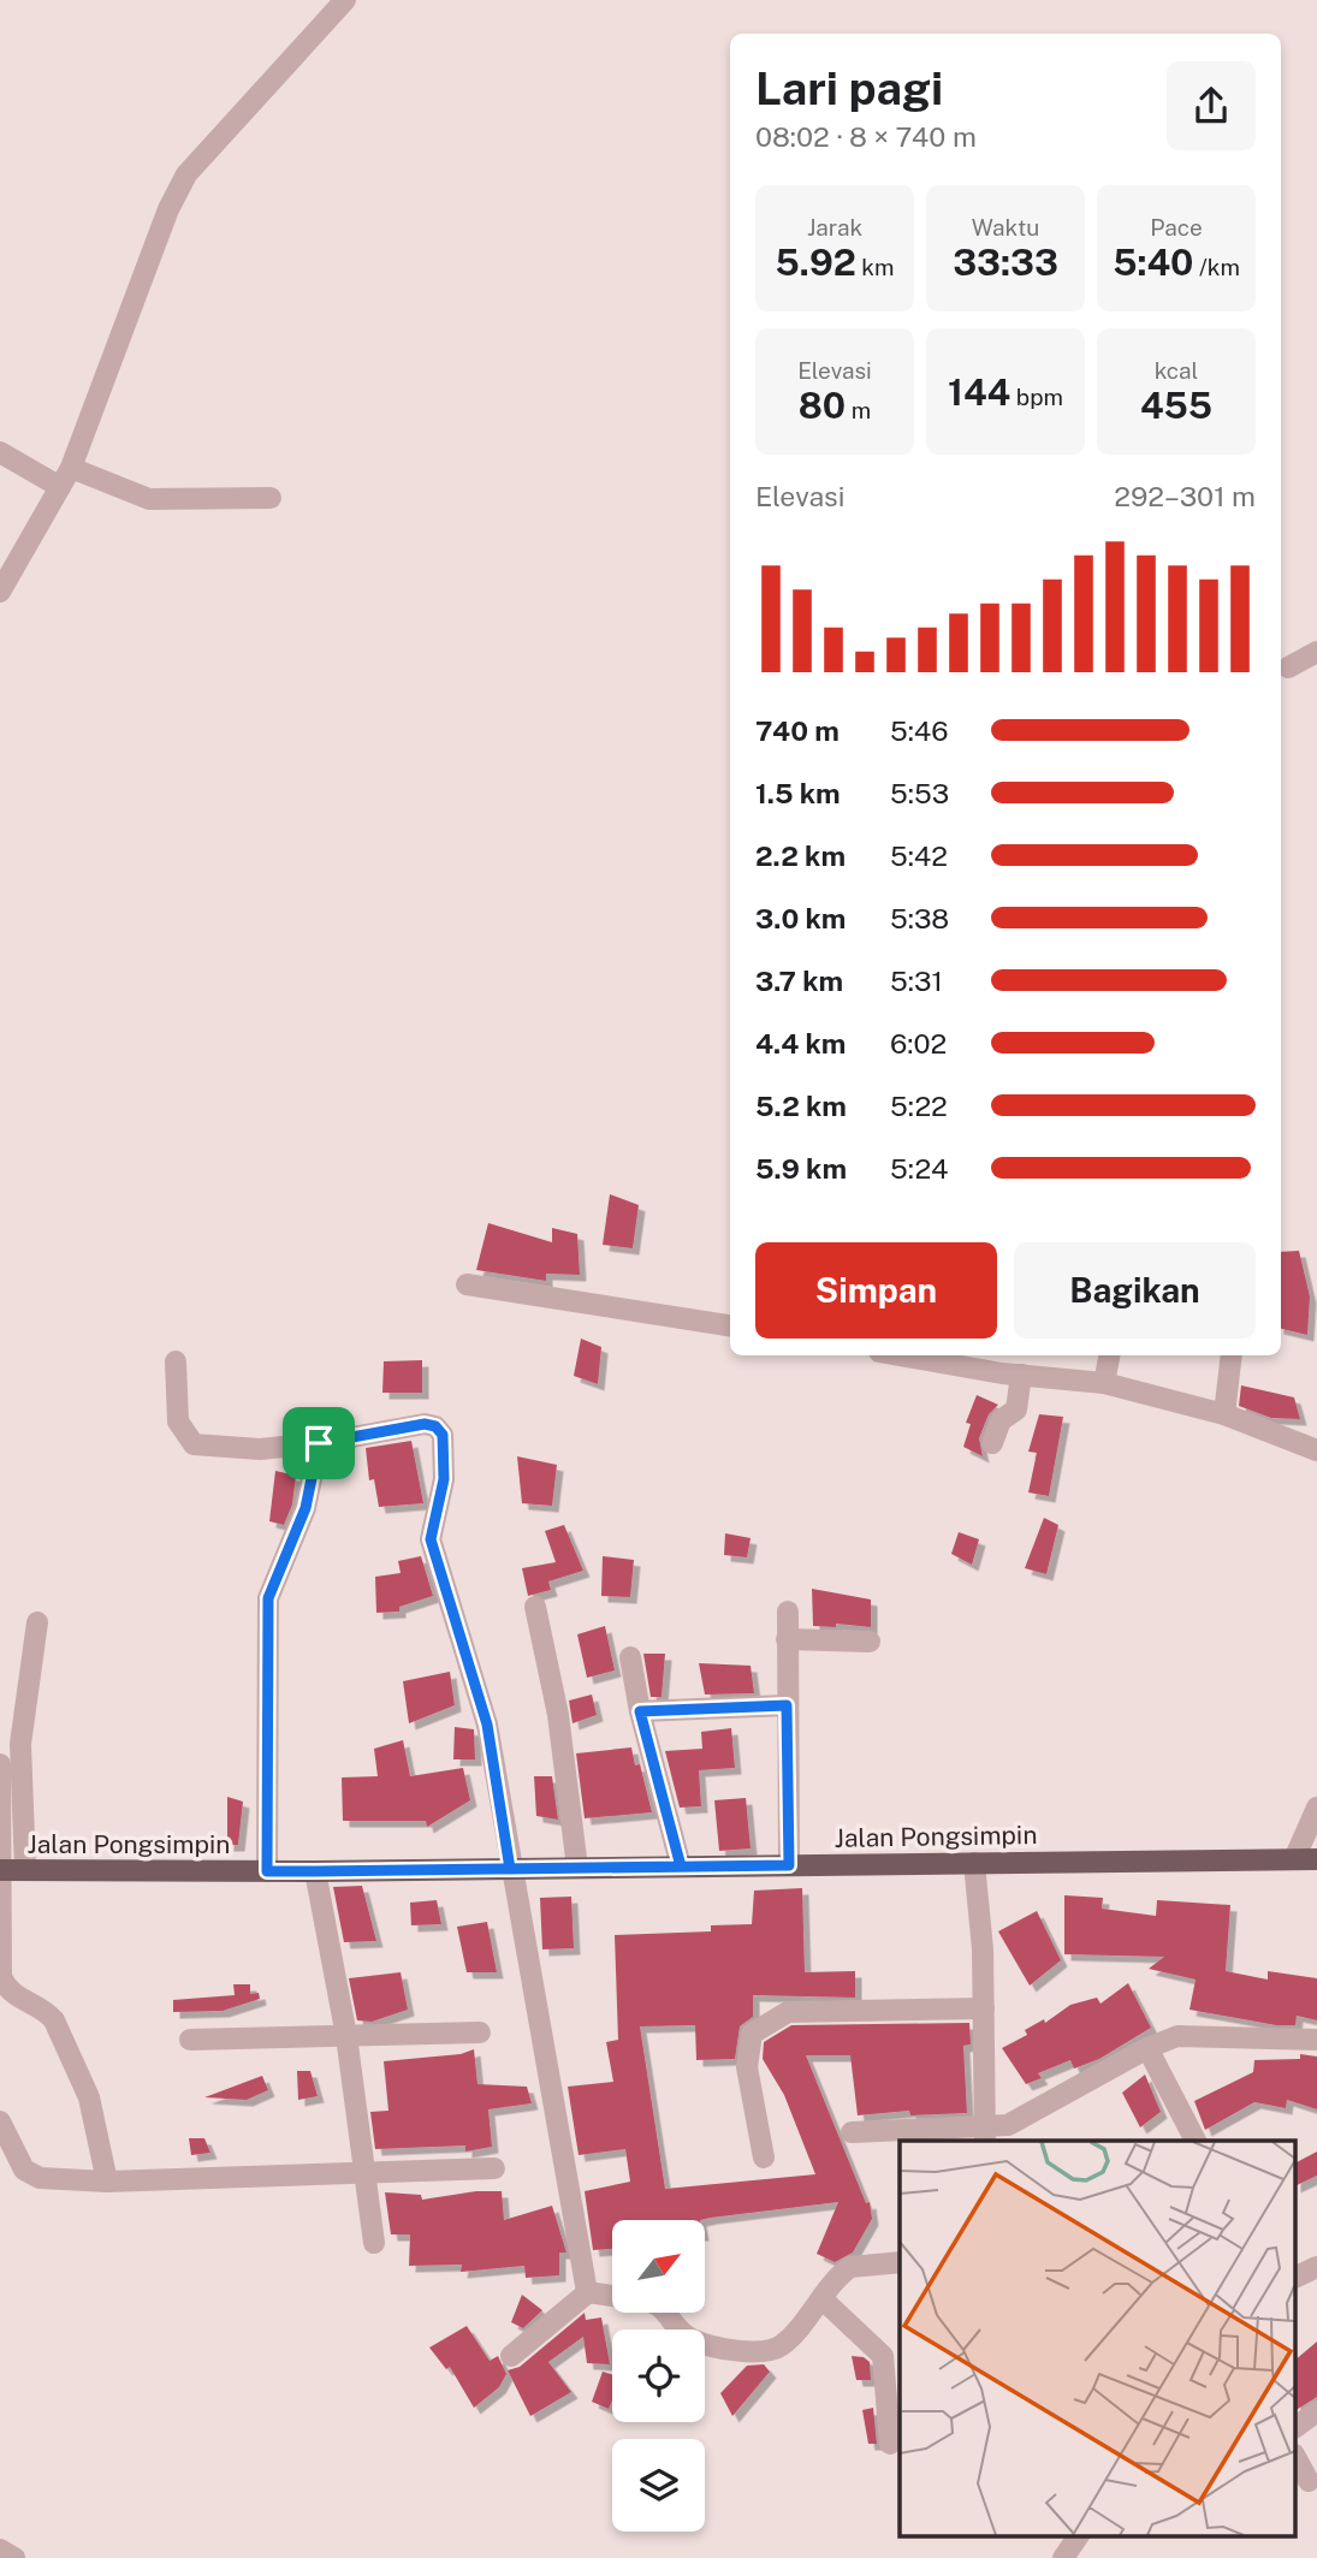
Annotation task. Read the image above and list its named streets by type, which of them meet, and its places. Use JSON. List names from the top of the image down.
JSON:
{
  "streets": {
    "main road": ["Jalan Pongsimpin"]
  },
  "north": "top right",
  "page": {
    "heading": ["Lari pagi", "08:02 · 8 × 740 m"],
    "stats": [
      ["Jarak", "5.92 km"],
      ["Waktu", "33:33"],
      ["Pace", "5:40 /km"],
      ["Elevasi", "80 m"],
      ["144 bpm"],
      ["kcal", "455"]
    ],
    "chart": ["Elevasi", "292–301 m"],
    "list": [
      {
        "name": "740 m",
        "note": "5:46"
      },
      {
        "name": "1.5 km",
        "note": "5:53"
      },
      {
        "name": "2.2 km",
        "note": "5:42"
      },
      {
        "name": "3.0 km",
        "note": "5:38"
      },
      {
        "name": "3.7 km",
        "note": "5:31"
      },
      {
        "name": "4.4 km",
        "note": "6:02"
      },
      {
        "name": "5.2 km",
        "note": "5:22"
      },
      {
        "name": "5.9 km",
        "note": "5:24"
      }
    ],
    "buttons": ["Simpan", "Bagikan"]
  }
}
